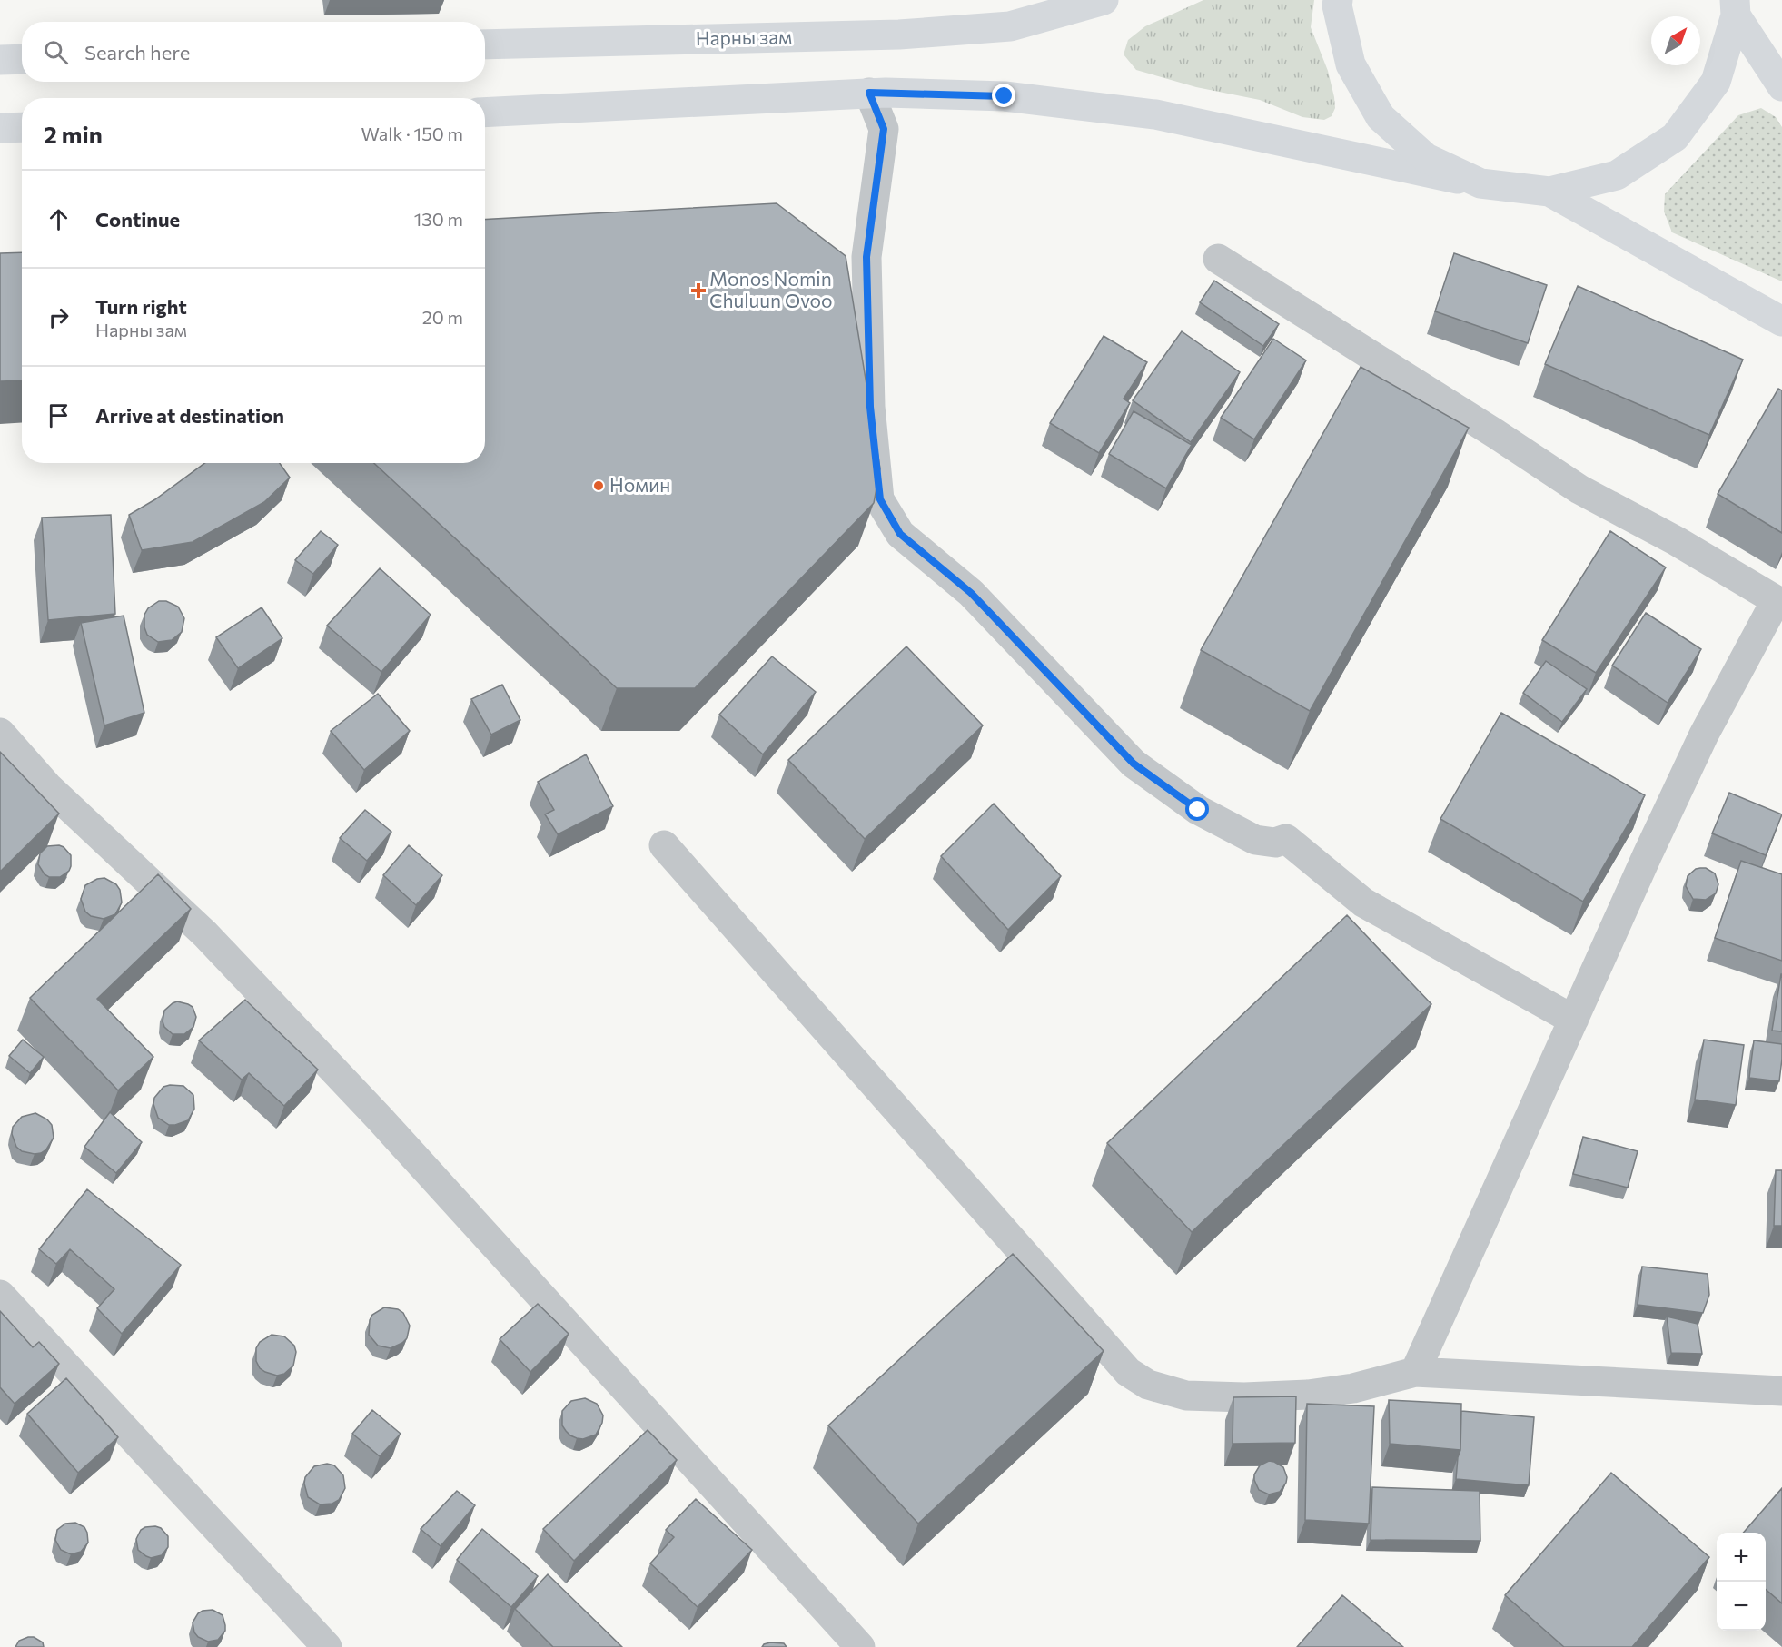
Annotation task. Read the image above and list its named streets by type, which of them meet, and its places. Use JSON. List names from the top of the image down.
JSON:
{
  "streets": {
    "main road": ["Нарны зам"]
  },
  "places": {
    "health": ["Monos Nomin Chuluun Ovoo"],
    "other": ["Номин"]
  },
  "north": "top right",
  "page": {
    "search": "Search here",
    "heading": ["2 min", "Walk · 150 m"],
    "list": [
      ["Continue", "130 m"],
      ["Turn right", "Нарны зам", "20 m"],
      "Arrive at destination"
    ],
    "map_buttons": ["+", "−"]
  }
}
